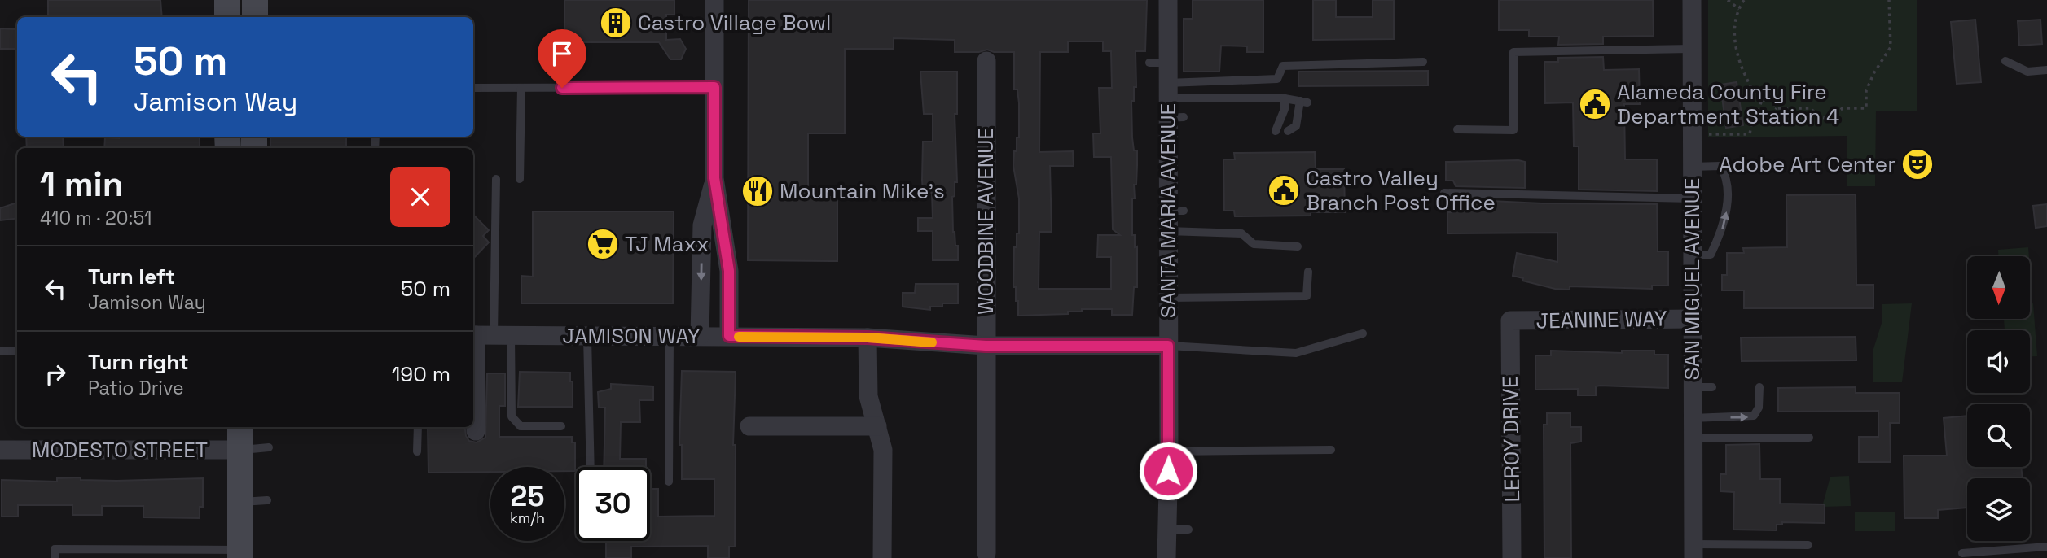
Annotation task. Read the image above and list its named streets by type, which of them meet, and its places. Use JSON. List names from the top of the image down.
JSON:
{
  "streets": {
    "street": [
      "SANTA MARIA AVENUE",
      "WOODBINE AVENUE",
      "SAN MIGUEL AVENUE",
      "JEANINE WAY",
      "JAMISON WAY",
      "LEROY DRIVE",
      "MODESTO STREET"
    ]
  },
  "crossings": [
    ["SANTA MARIA AVENUE", "JAMISON WAY"],
    ["WOODBINE AVENUE", "JAMISON WAY"],
    ["SAN MIGUEL AVENUE", "JEANINE WAY"],
    ["JEANINE WAY", "LEROY DRIVE"]
  ],
  "places": {
    "building": ["Castro Village Bowl"],
    "public building": ["Alameda County Fire Department Station 4", "Castro Valley Branch Post Office"],
    "theatre": ["Adobe Art Center"],
    "restaurant": ["Mountain Mike's"],
    "supermarket": ["TJ Maxx"]
  },
  "north": "bottom",
  "page": {
    "turn": ["50 m", "Jamison Way"],
    "heading": ["1 min", "410 m · 20:51"],
    "list": [
      {
        "name": "Turn left",
        "note": "Jamison Way",
        "value": "50 m"
      },
      {
        "name": "Turn right",
        "note": "Patio Drive",
        "value": "190 m"
      }
    ],
    "speed": "25 km/h",
    "limit": "30"
  }
}
